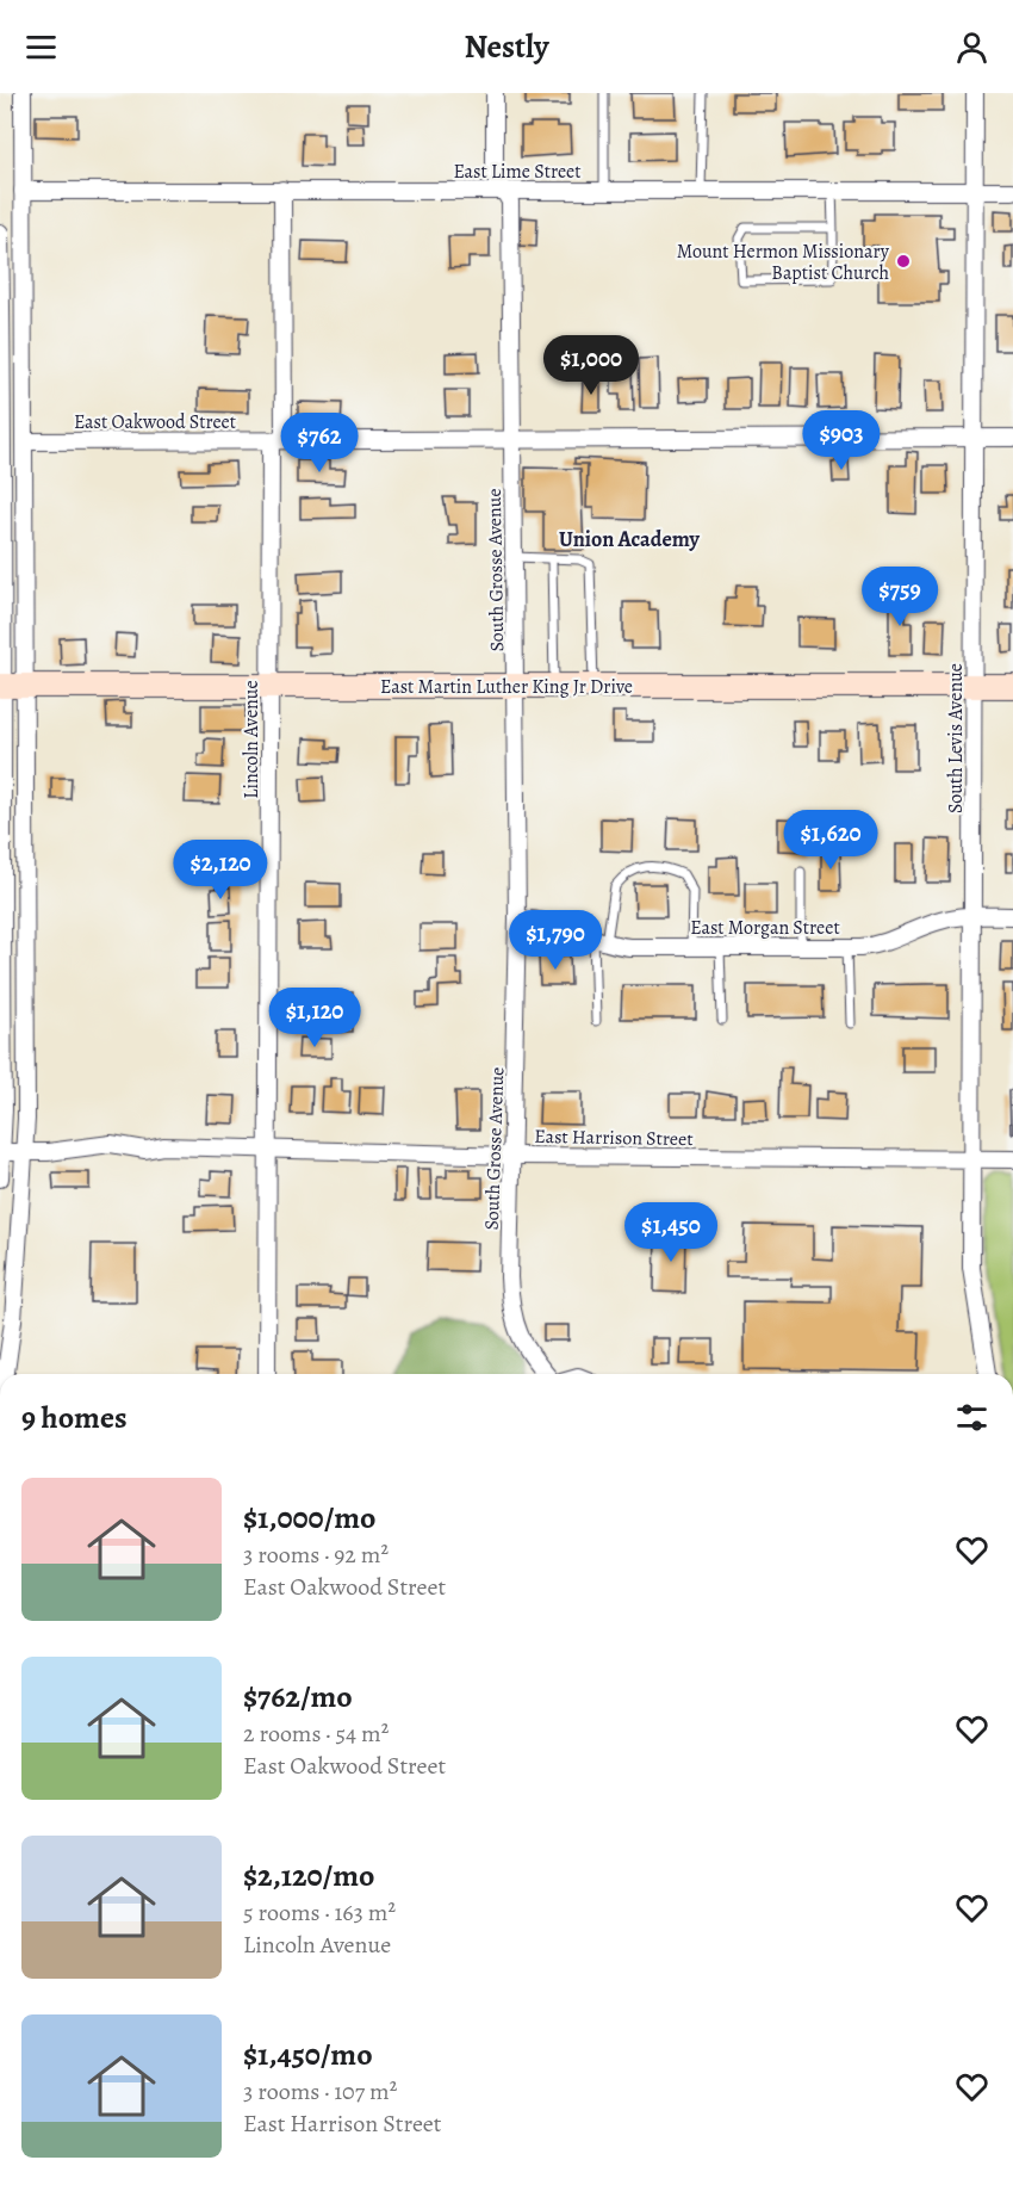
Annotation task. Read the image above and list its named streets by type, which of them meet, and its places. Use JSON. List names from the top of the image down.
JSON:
{
  "streets": {
    "street": [
      "East Lime Street",
      "East Oakwood Street",
      "South Grosse Avenue",
      "East Martin Luther King Jr Drive",
      "South Levis Avenue",
      "Lincoln Avenue",
      "East Morgan Street",
      "East Harrison Street"
    ]
  },
  "crossings": [
    ["East Lime Street", "South Grosse Avenue"],
    ["East Lime Street", "South Levis Avenue"],
    ["East Lime Street", "Lincoln Avenue"],
    ["East Oakwood Street", "South Grosse Avenue"],
    ["East Oakwood Street", "South Levis Avenue"],
    ["East Oakwood Street", "Lincoln Avenue"],
    ["South Grosse Avenue", "East Martin Luther King Jr Drive"],
    ["South Grosse Avenue", "East Morgan Street"],
    ["South Grosse Avenue", "East Harrison Street"],
    ["East Martin Luther King Jr Drive", "South Levis Avenue"],
    ["East Martin Luther King Jr Drive", "Lincoln Avenue"],
    ["South Levis Avenue", "East Morgan Street"],
    ["South Levis Avenue", "East Harrison Street"],
    ["Lincoln Avenue", "East Harrison Street"]
  ],
  "districts": ["Union Academy"],
  "places": ["Mount Hermon Missionary Baptist Church"],
  "page": {
    "header": "Nestly",
    "price": [
      "$1,000",
      "$903",
      "$762",
      "$759",
      "$1,620",
      "$2,120",
      "$1,790",
      "$1,120",
      "$1,450"
    ],
    "heading": "9 homes",
    "list": [
      {
        "name": "$1,000/mo",
        "note": "3 rooms · 92 m² · East Oakwood Street"
      },
      {
        "name": "$762/mo",
        "note": "2 rooms · 54 m² · East Oakwood Street"
      },
      {
        "name": "$2,120/mo",
        "note": "5 rooms · 163 m² · Lincoln Avenue"
      },
      {
        "name": "$1,450/mo",
        "note": "3 rooms · 107 m² · East Harrison Street"
      }
    ]
  }
}
